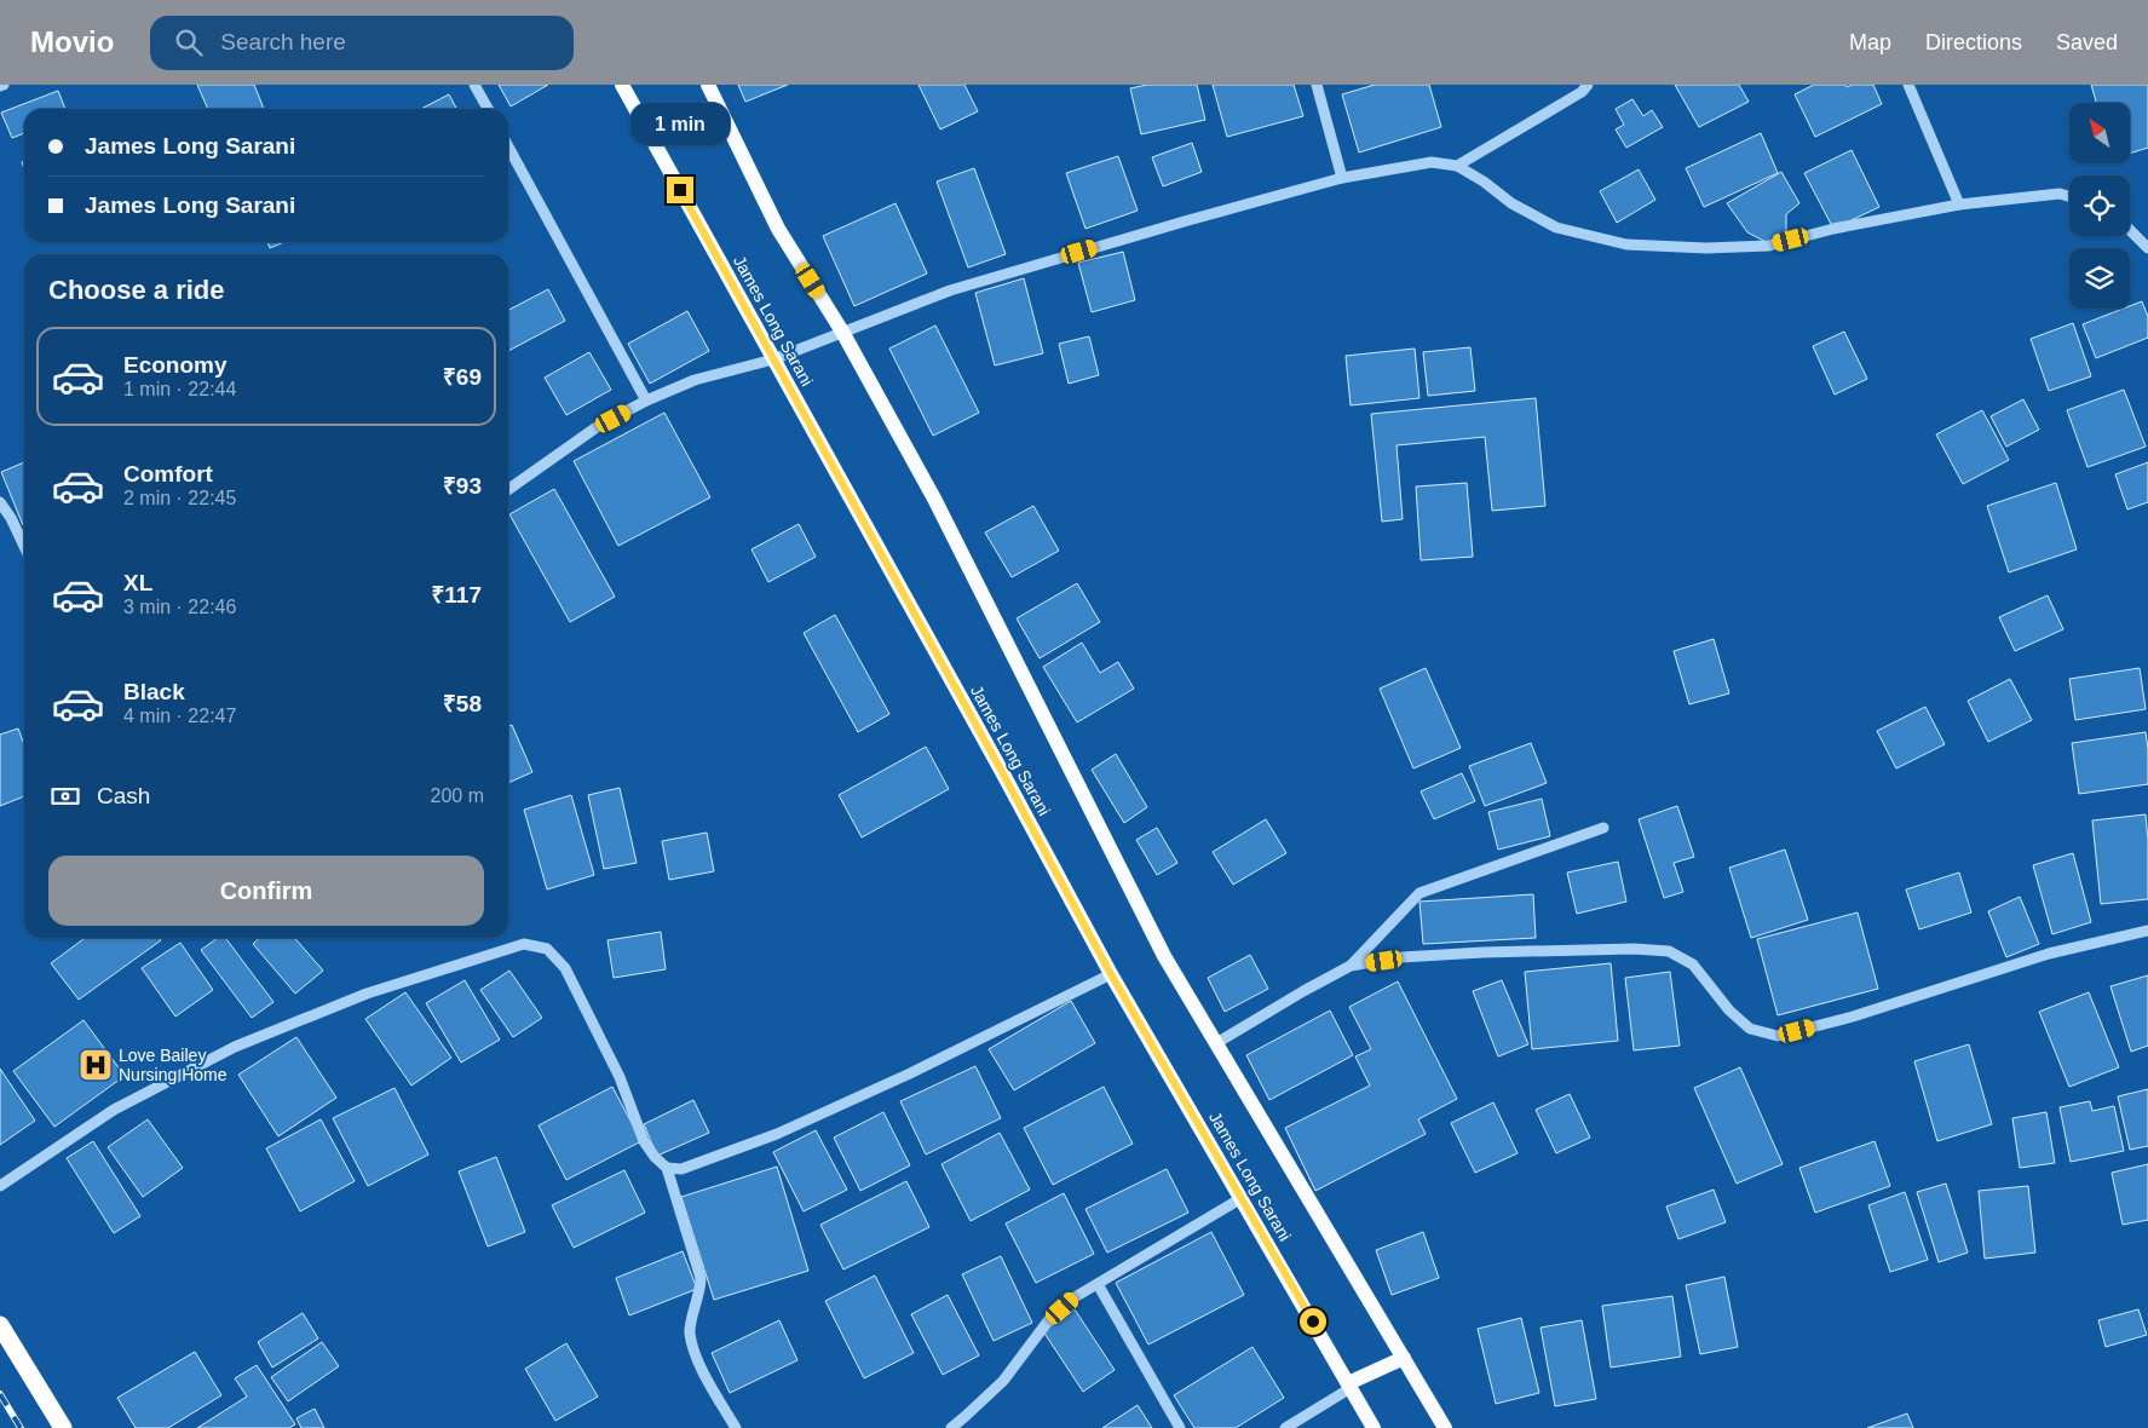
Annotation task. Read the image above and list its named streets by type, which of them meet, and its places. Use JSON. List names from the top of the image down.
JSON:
{
  "streets": {
    "main road": ["James Long Sarani"]
  },
  "places": {
    "hospital": ["Love Bailey Nursing Home"]
  },
  "north": "top left",
  "page": {
    "header": "Movio",
    "search": "Search here",
    "nav": ["Map", "Directions", "Saved"],
    "bubble": "1 min",
    "banner": ["James Long Sarani", "James Long Sarani"],
    "heading": "Choose a ride",
    "list": [
      {
        "name": "Economy",
        "note": "1 min · 22:44",
        "value": "₹69"
      },
      {
        "name": "Comfort",
        "note": "2 min · 22:45",
        "value": "₹93"
      },
      {
        "name": "XL",
        "note": "3 min · 22:46",
        "value": "₹117"
      },
      {
        "name": "Black",
        "note": "4 min · 22:47",
        "value": "₹58"
      }
    ],
    "pay": ["Cash", "200 m"],
    "buttons": "Confirm"
  }
}
